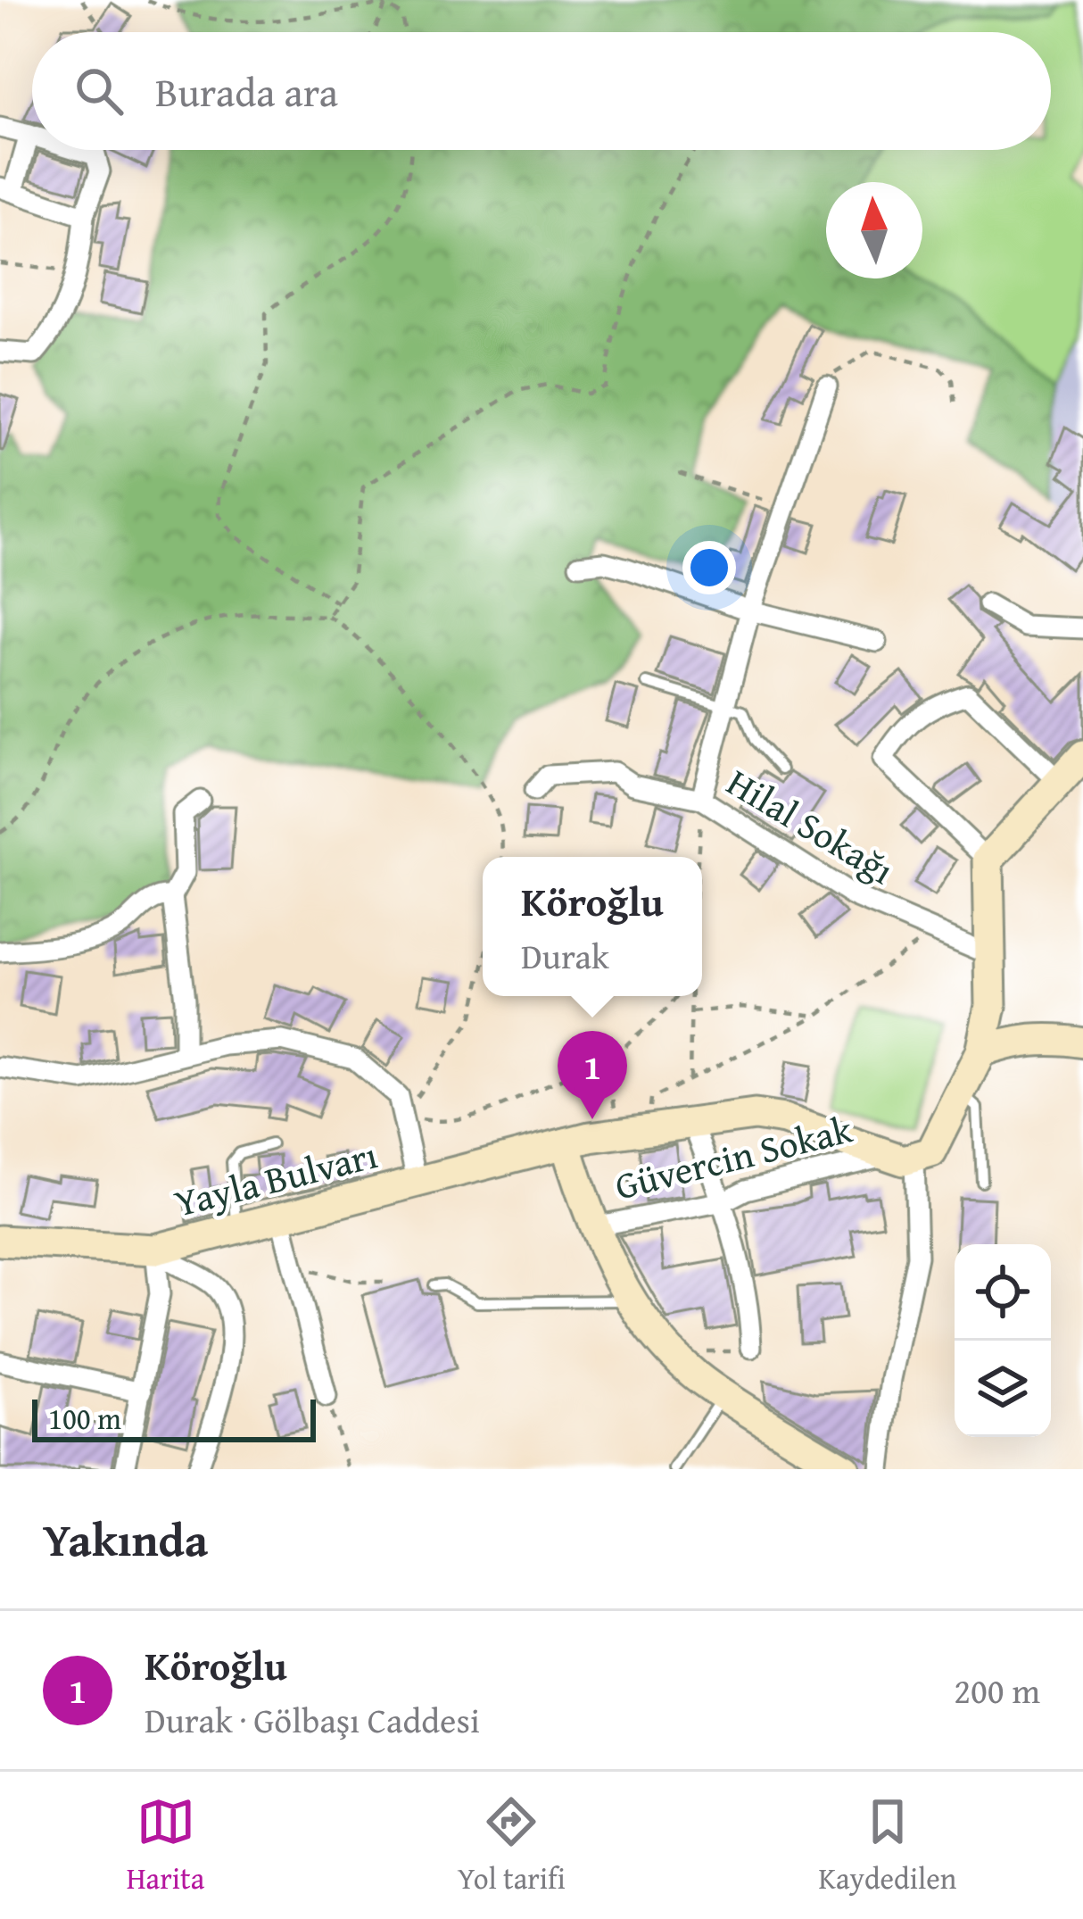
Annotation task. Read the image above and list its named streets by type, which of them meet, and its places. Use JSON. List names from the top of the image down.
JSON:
{
  "streets": {
    "street": ["Hilal Sokağı", "Güvercin Sokak", "Yayla Bulvarı"]
  },
  "crossings": [
    ["Güvercin Sokak", "Yayla Bulvarı"]
  ],
  "scale_bar": "100 m",
  "north": "top",
  "page": {
    "search": "Burada ara",
    "popup": ["Köroğlu", "Durak"],
    "pins": "1",
    "scale": "100 m",
    "heading": "Yakında",
    "list": [
      {
        "mark": "1",
        "name": "Köroğlu",
        "note": "Durak · Gölbaşı Caddesi",
        "value": "200 m"
      }
    ],
    "nav": ["Harita", "Yol tarifi", "Kaydedilen"]
  }
}
